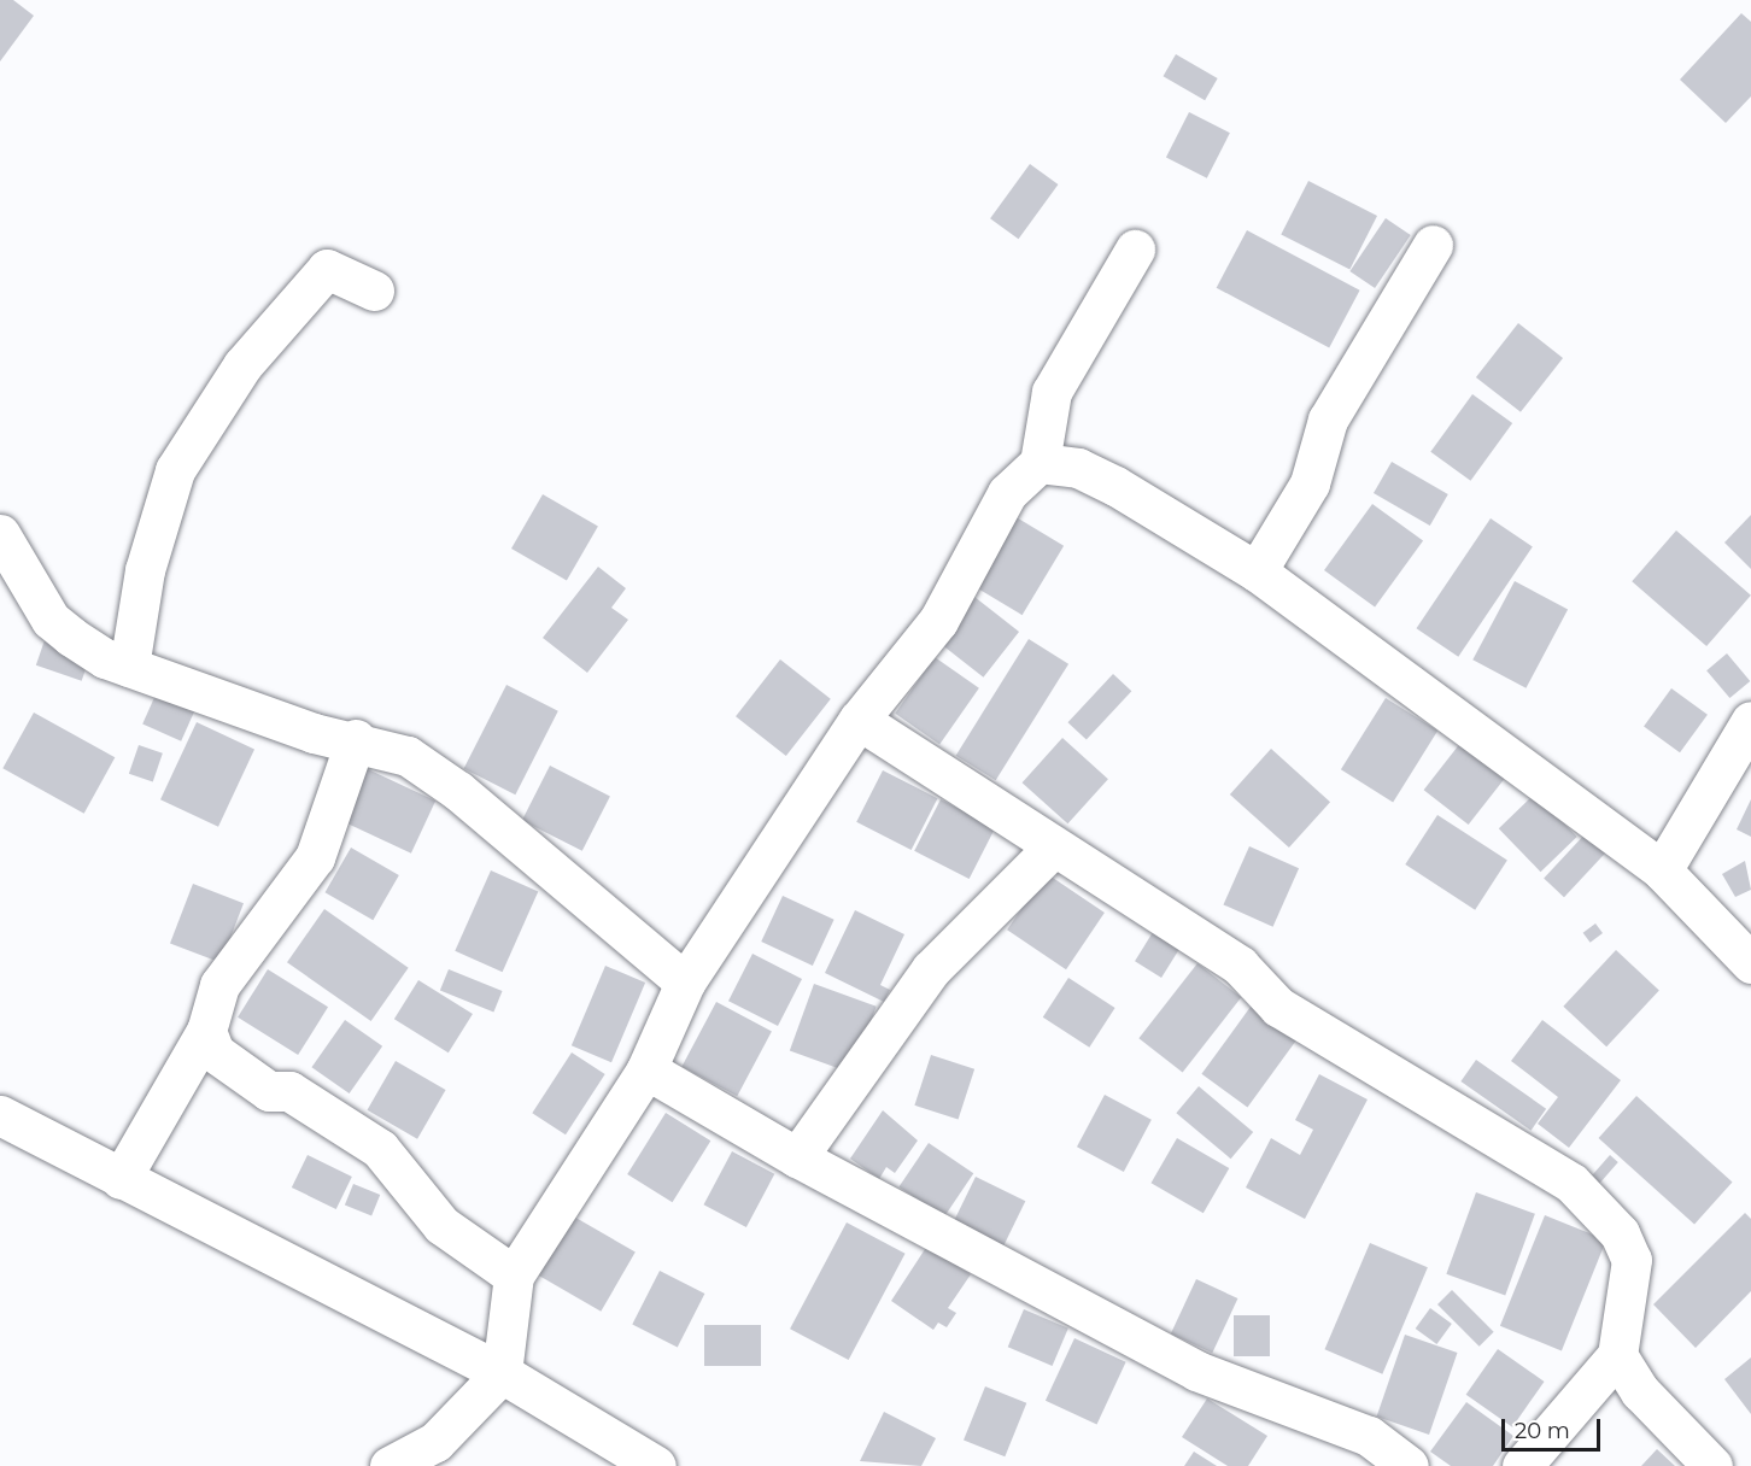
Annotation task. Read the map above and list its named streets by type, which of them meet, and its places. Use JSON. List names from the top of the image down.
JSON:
{
  "scale_bar": "20 m"
}
